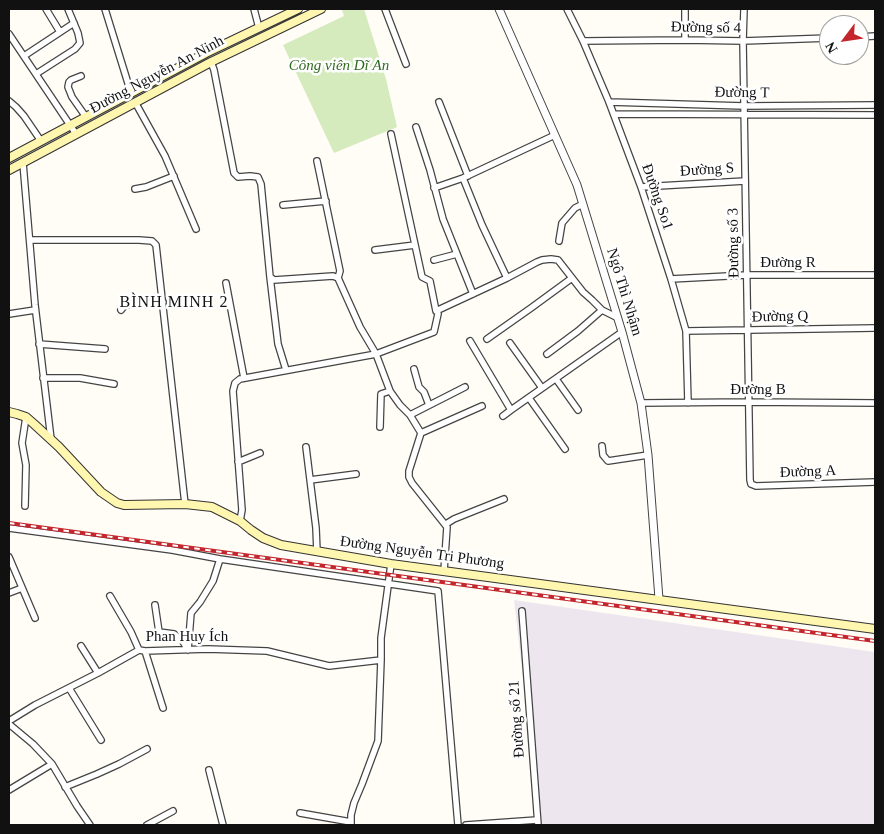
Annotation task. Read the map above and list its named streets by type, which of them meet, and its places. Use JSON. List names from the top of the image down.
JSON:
{
  "streets": {
    "main road": ["Đường Nguyễn An Ninh", "Đường Nguyễn Tri Phương"],
    "street": [
      "Đường số 4",
      "Đường T",
      "Đường S",
      "Đường So1",
      "Đường số 3",
      "Đường R",
      "Ngô Thì Nhậm",
      "Đường Q",
      "Đường B",
      "Đường A",
      "Phan Huy Ích",
      "Đường số 21"
    ]
  },
  "crossings": [
    ["Đường số 4", "Đường So1"],
    ["Đường số 4", "Đường số 3"],
    ["Đường T", "Đường So1"],
    ["Đường T", "Đường số 3"],
    ["Đường S", "Đường So1"],
    ["Đường S", "Đường số 3"],
    ["Đường So1", "Đường R"],
    ["Đường So1", "Đường Q"],
    ["Đường So1", "Đường B"],
    ["Đường số 3", "Đường R"],
    ["Đường số 3", "Đường Q"],
    ["Đường số 3", "Đường B"],
    ["Đường số 3", "Đường A"],
    ["Ngô Thì Nhậm", "Đường B"],
    ["Ngô Thì Nhậm", "Đường Nguyễn Tri Phương"]
  ],
  "districts": ["BÌNH MINH 2"],
  "parks": ["Công viên Dĩ An"],
  "north": "bottom left"
}
